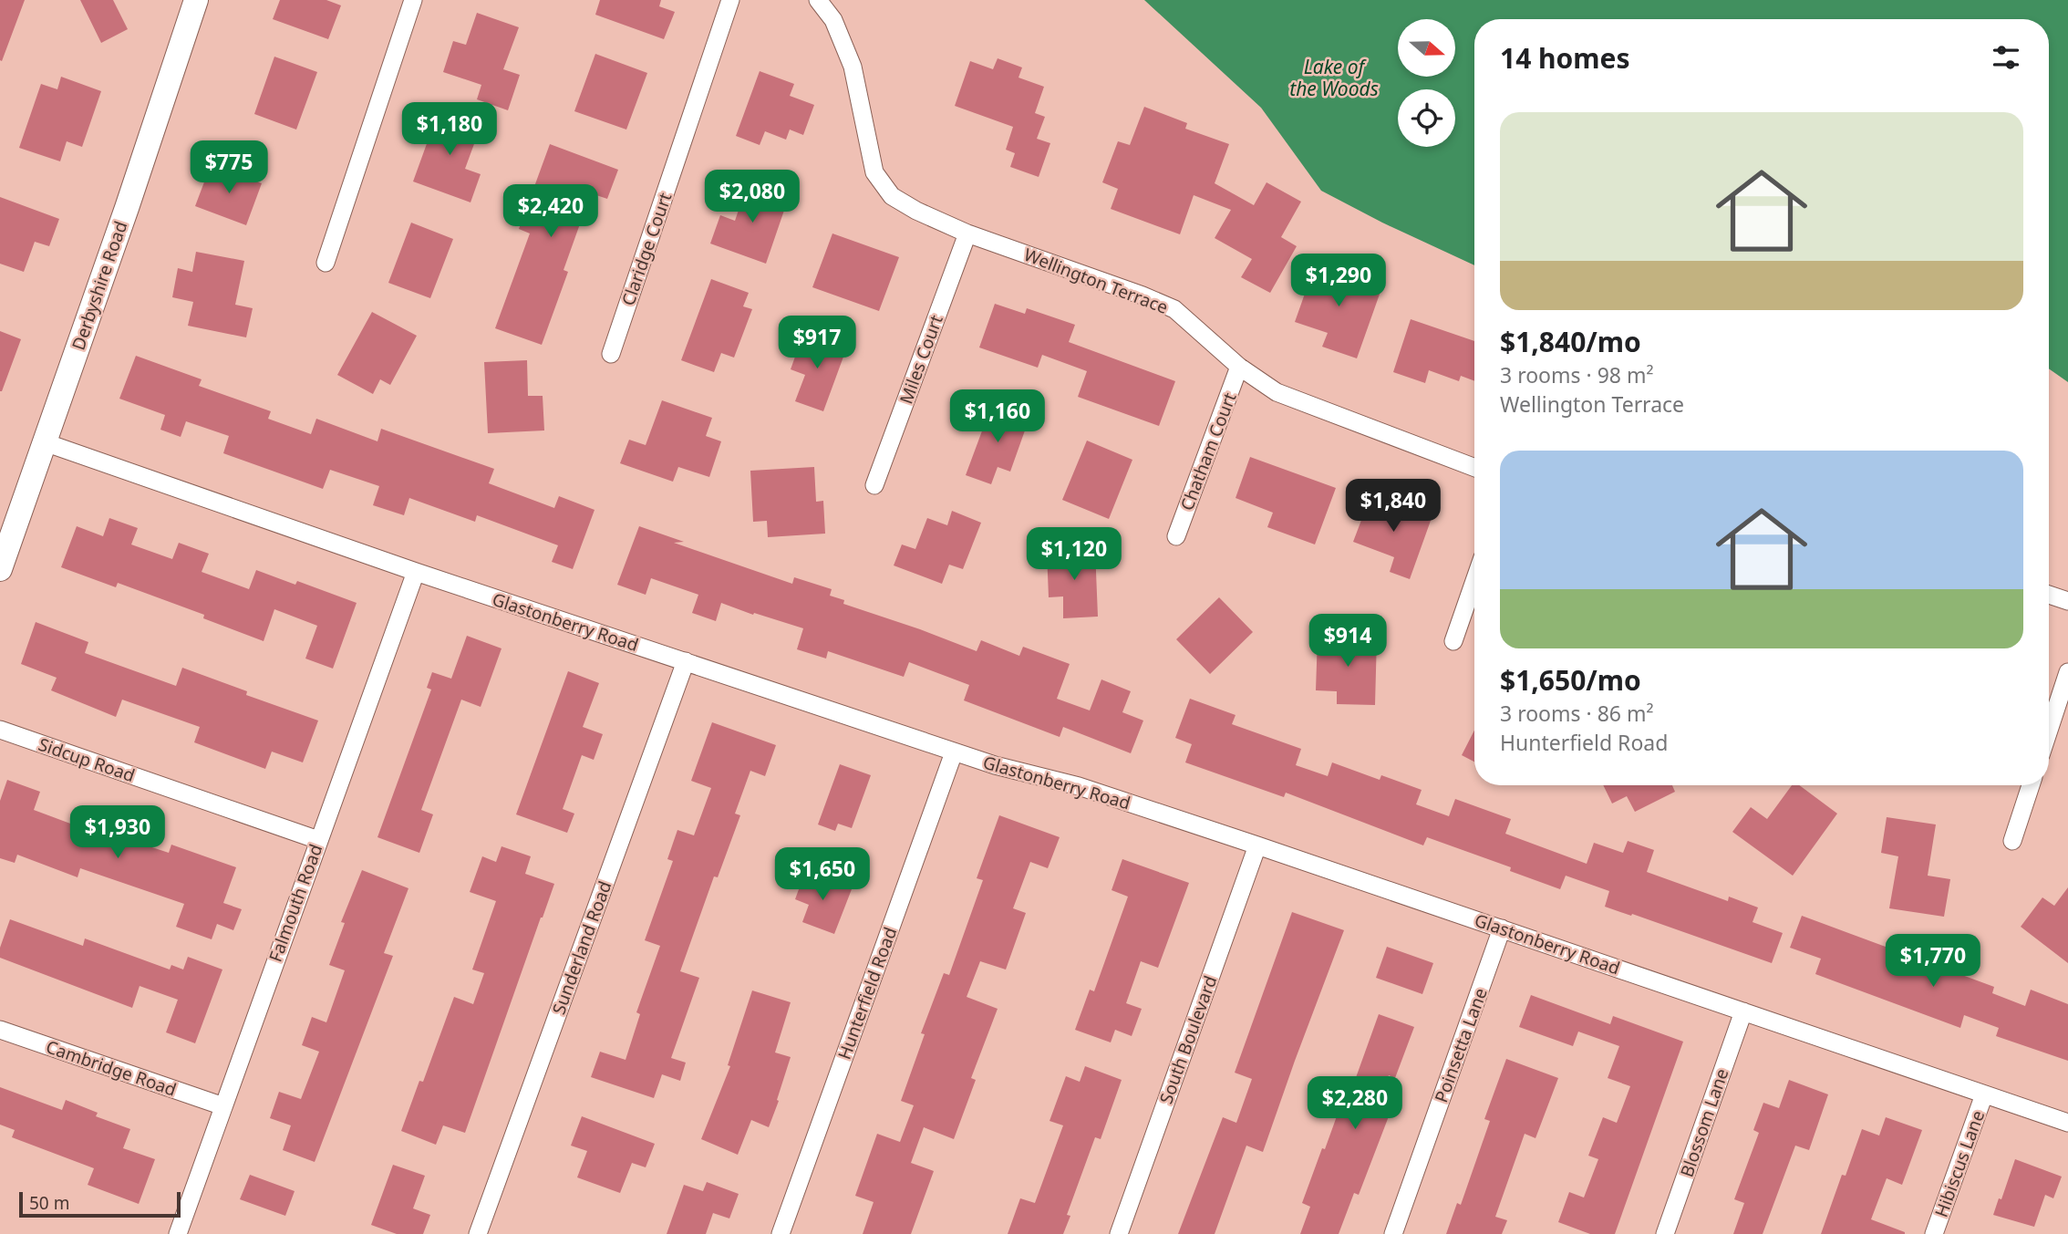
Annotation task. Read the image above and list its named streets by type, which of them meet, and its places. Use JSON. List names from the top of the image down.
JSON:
{
  "streets": {
    "street": [
      "Claridge Court",
      "Wellington Terrace",
      "Derbyshire Road",
      "Miles Court",
      "Chatham Court",
      "Glastonberry Road",
      "Sidcup Road",
      "Falmouth Road",
      "Sunderland Road",
      "Hunterfield Road",
      "South Boulevard",
      "Poinsetta Lane",
      "Cambridge Road",
      "Blossom Lane",
      "Hibiscus Lane"
    ]
  },
  "crossings": [
    ["Wellington Terrace", "Miles Court"],
    ["Wellington Terrace", "Chatham Court"],
    ["Derbyshire Road", "Glastonberry Road"],
    ["Glastonberry Road", "Falmouth Road"],
    ["Glastonberry Road", "Sunderland Road"],
    ["Glastonberry Road", "Hunterfield Road"],
    ["Glastonberry Road", "South Boulevard"],
    ["Glastonberry Road", "Poinsetta Lane"],
    ["Glastonberry Road", "Blossom Lane"],
    ["Glastonberry Road", "Hibiscus Lane"],
    ["Sidcup Road", "Falmouth Road"],
    ["Falmouth Road", "Cambridge Road"]
  ],
  "water": ["Lake of the Woods"],
  "scale_bar": "50 m",
  "north": "right",
  "page": {
    "heading": "14 homes",
    "list": [
      {
        "name": "$1,840/mo",
        "note": "3 rooms · 98 m² · Wellington Terrace"
      },
      {
        "name": "$1,650/mo",
        "note": "3 rooms · 86 m² · Hunterfield Road"
      }
    ],
    "price": [
      "$1,180",
      "$775",
      "$2,080",
      "$2,420",
      "$1,290",
      "$917",
      "$1,160",
      "$1,840",
      "$1,120",
      "$914",
      "$1,930",
      "$1,650",
      "$1,770",
      "$2,280"
    ],
    "scale": "50 m"
  }
}
